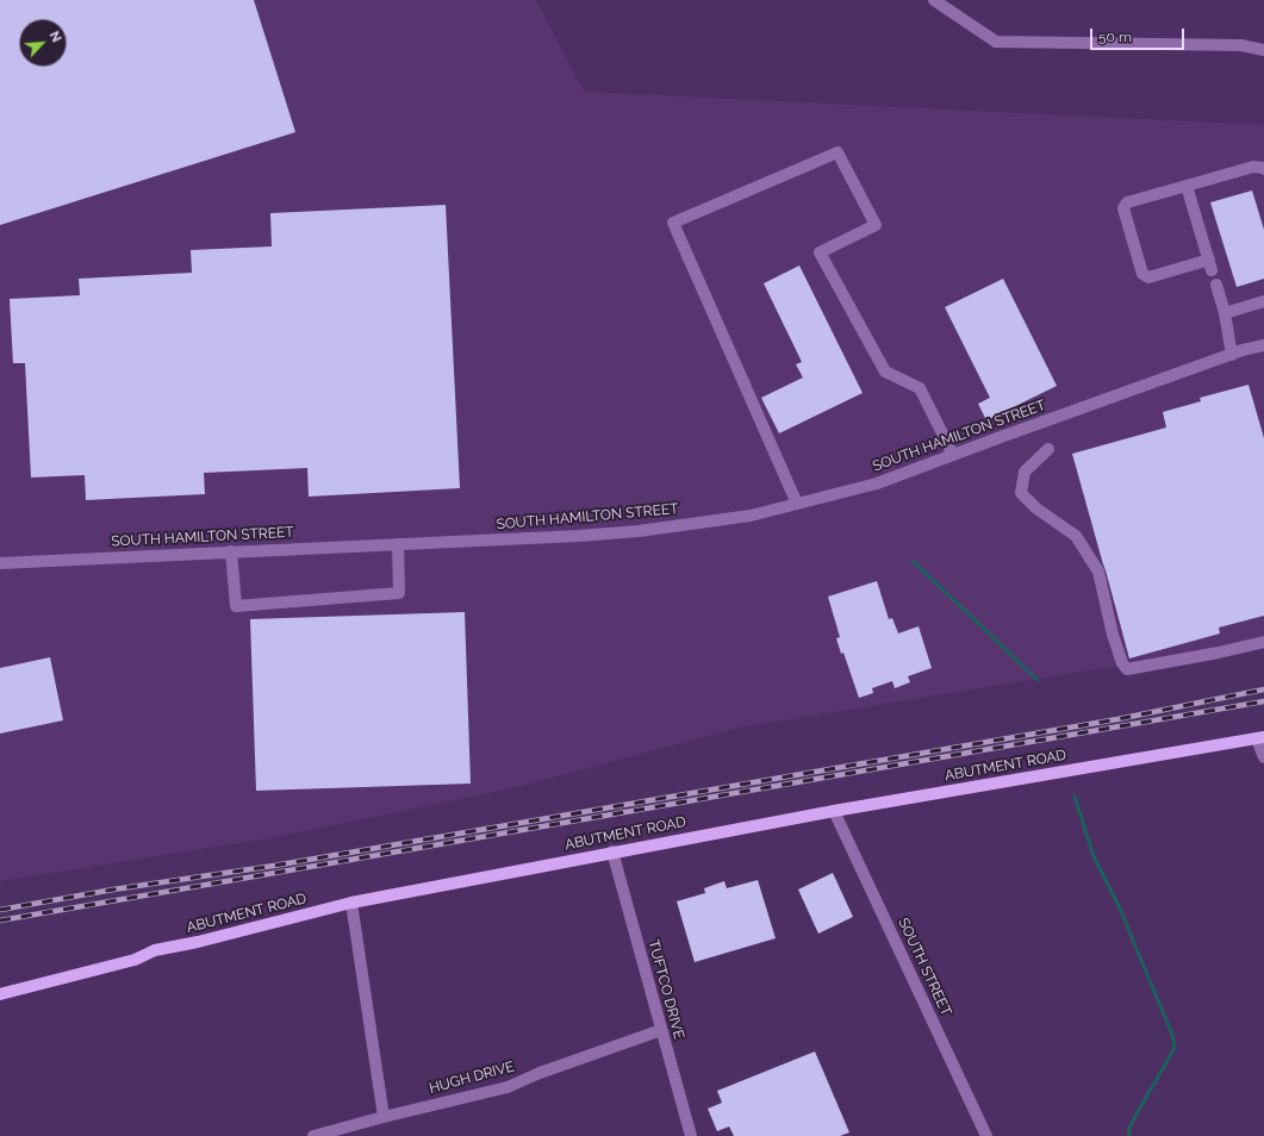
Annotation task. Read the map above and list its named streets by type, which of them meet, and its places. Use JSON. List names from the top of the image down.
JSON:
{
  "streets": {
    "main road": ["ABUTMENT ROAD"],
    "street": [
      "SOUTH HAMILTON STREET",
      "SOUTH STREET",
      "TUFTCO DRIVE",
      "HUGH DRIVE"
    ]
  },
  "crossings": [
    ["ABUTMENT ROAD", "SOUTH STREET"],
    ["ABUTMENT ROAD", "TUFTCO DRIVE"],
    ["TUFTCO DRIVE", "HUGH DRIVE"]
  ],
  "scale_bar": "50 m",
  "north": "top right"
}
